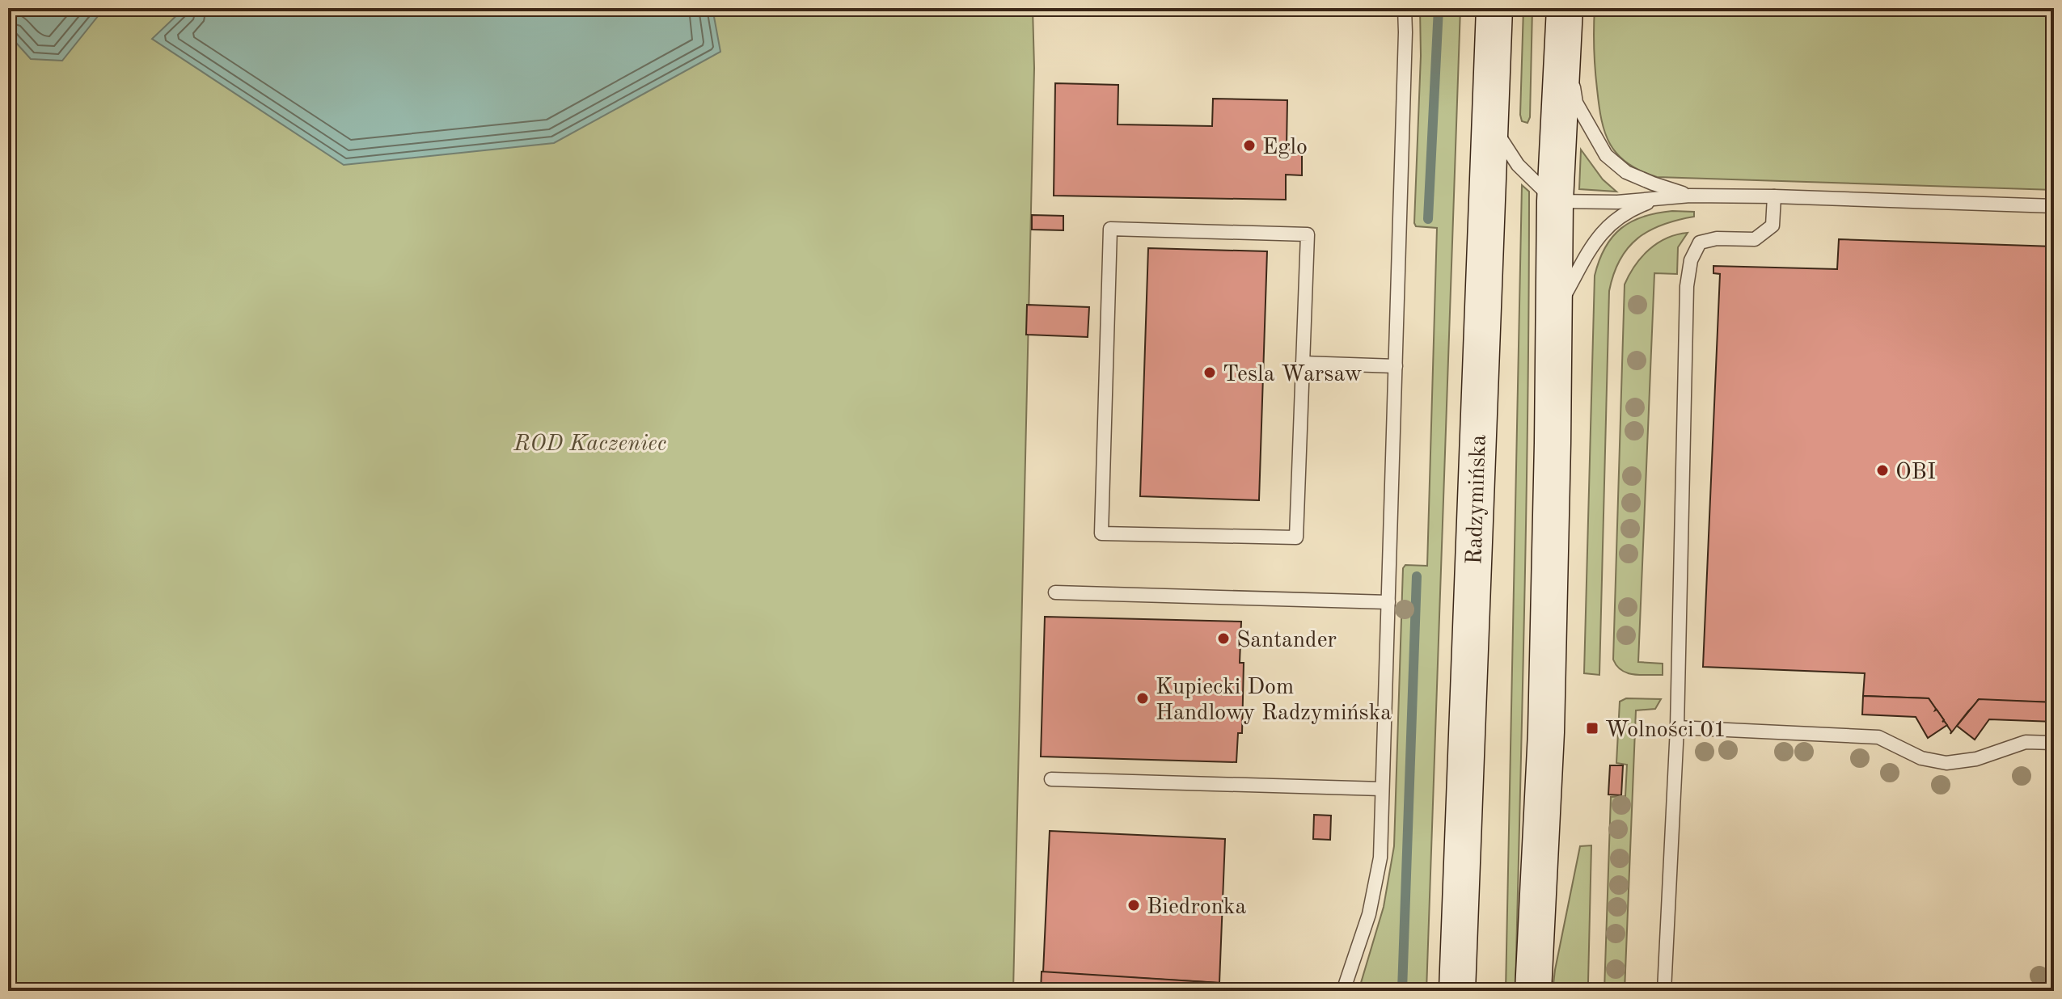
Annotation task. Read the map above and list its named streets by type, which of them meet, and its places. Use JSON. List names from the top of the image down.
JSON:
{
  "streets": {
    "main road": ["Radzymińska"]
  },
  "parks": ["ROD Kaczeniec"],
  "places": {
    "other": [
      "Eglo",
      "Tesla Warsaw",
      "OBI",
      "Santander",
      "Kupiecki Dom Handlowy Radzymińska",
      "Biedronka"
    ],
    "transit": ["Wolności 01"]
  }
}
